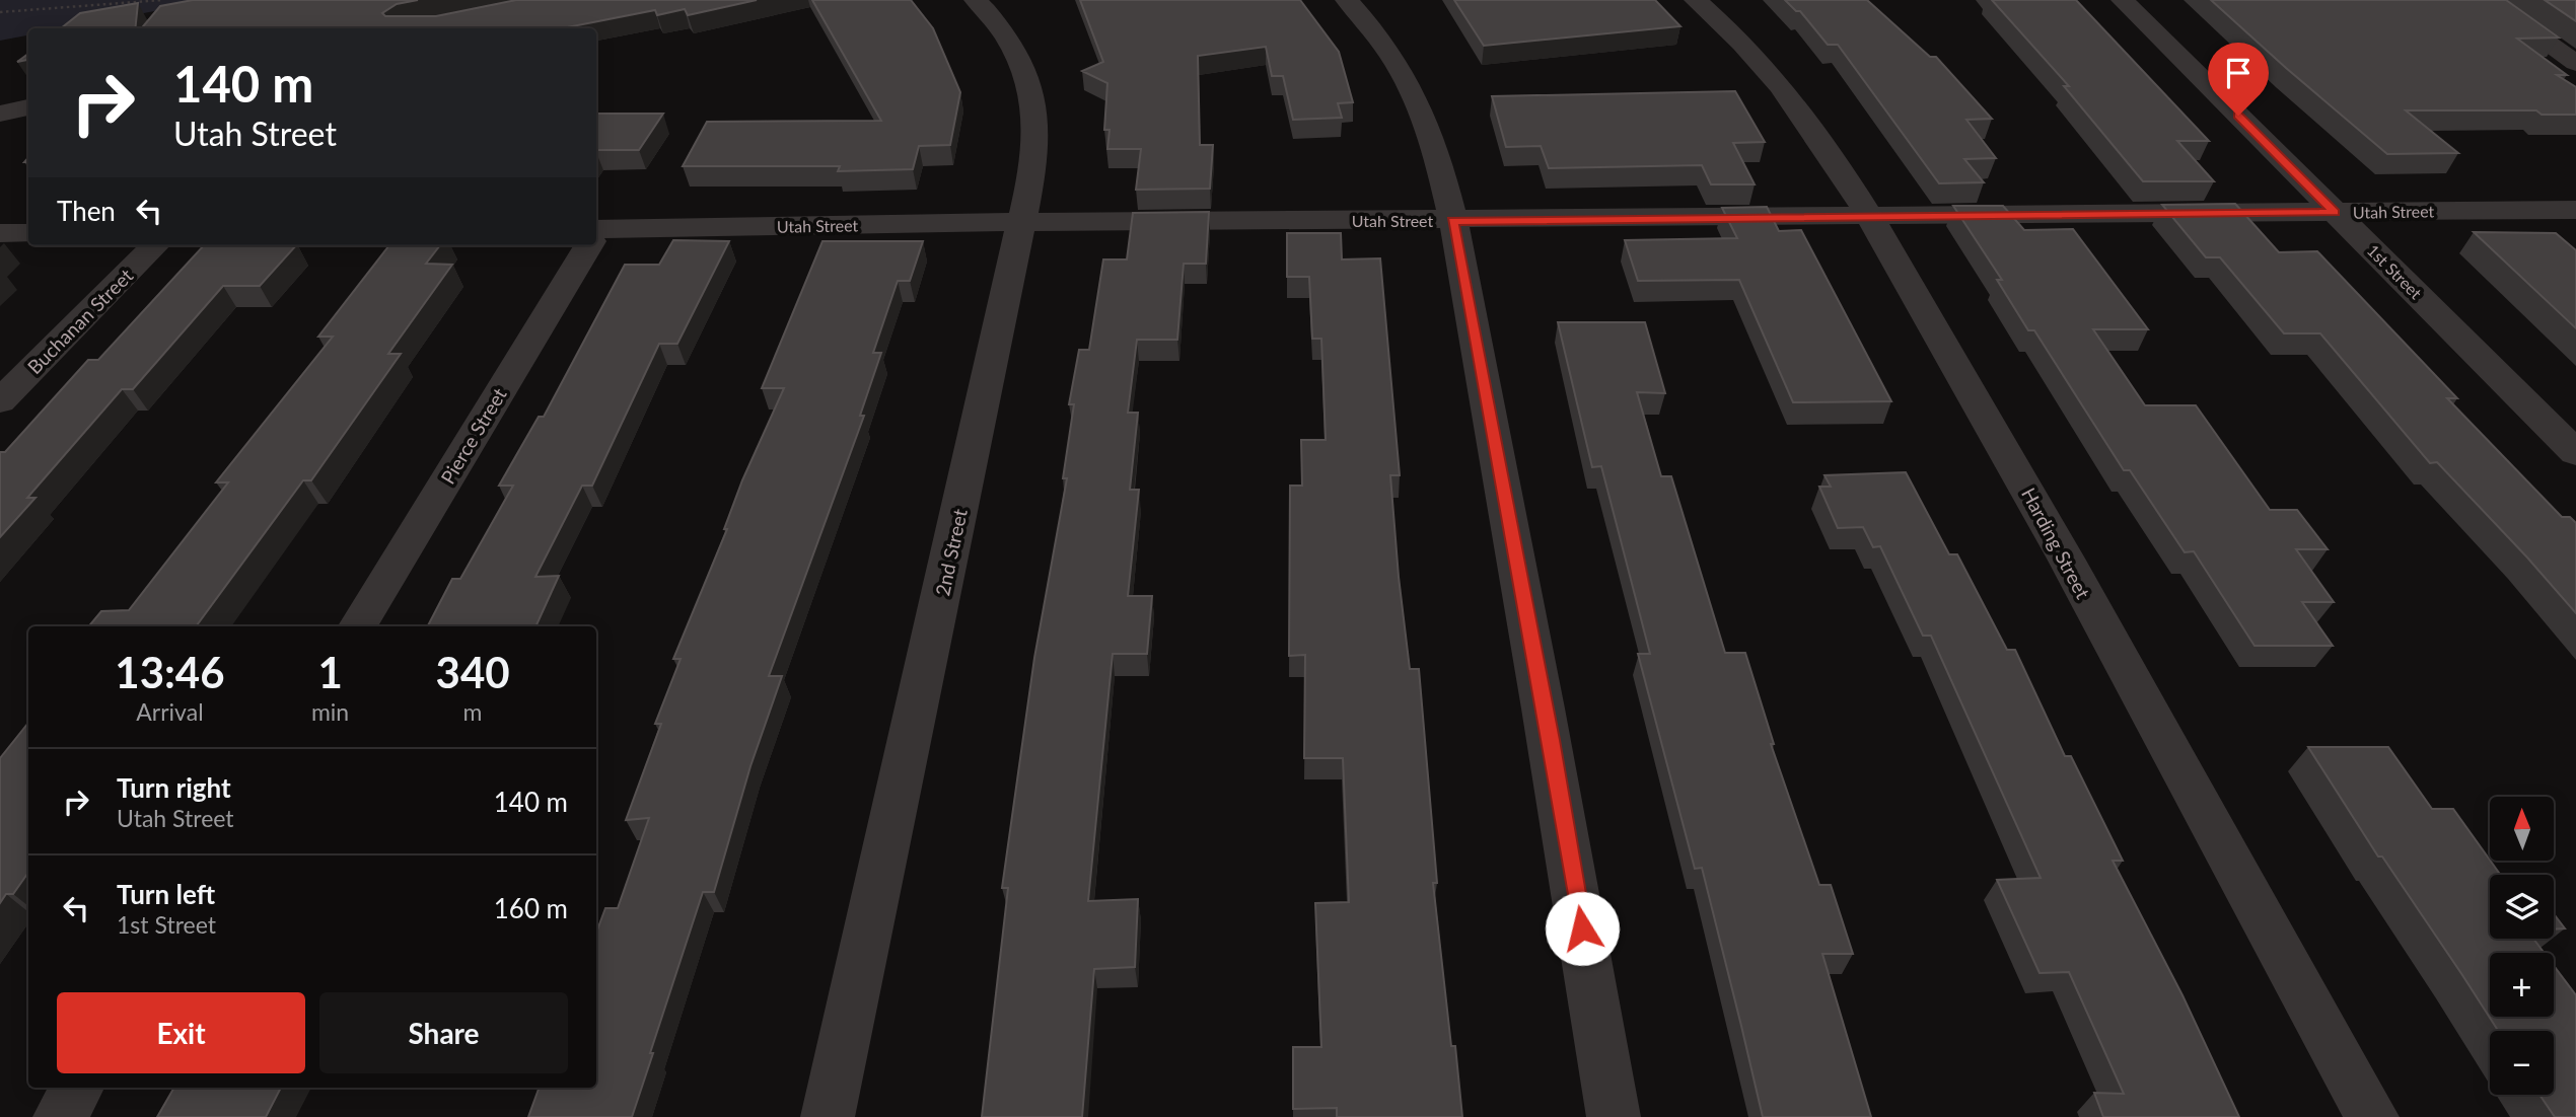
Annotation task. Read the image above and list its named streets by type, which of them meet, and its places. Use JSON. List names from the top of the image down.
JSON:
{
  "streets": {
    "street": [
      "Utah Street",
      "1st Street",
      "Buchanan Street",
      "Pierce Street",
      "Harding Street",
      "2nd Street"
    ]
  },
  "crossings": [
    ["Utah Street", "1st Street"],
    ["Utah Street", "Harding Street"],
    ["Utah Street", "2nd Street"]
  ],
  "north": "top",
  "page": {
    "turn": ["140 m", "Utah Street"],
    "then": "Then",
    "eta": [
      "13:46",
      "Arrival",
      "1",
      "min",
      "340",
      "m"
    ],
    "list": [
      {
        "name": "Turn right",
        "note": "Utah Street",
        "value": "140 m"
      },
      {
        "name": "Turn left",
        "note": "1st Street",
        "value": "160 m"
      }
    ],
    "map_buttons": ["+", "−"],
    "buttons": ["Exit", "Share"]
  }
}
